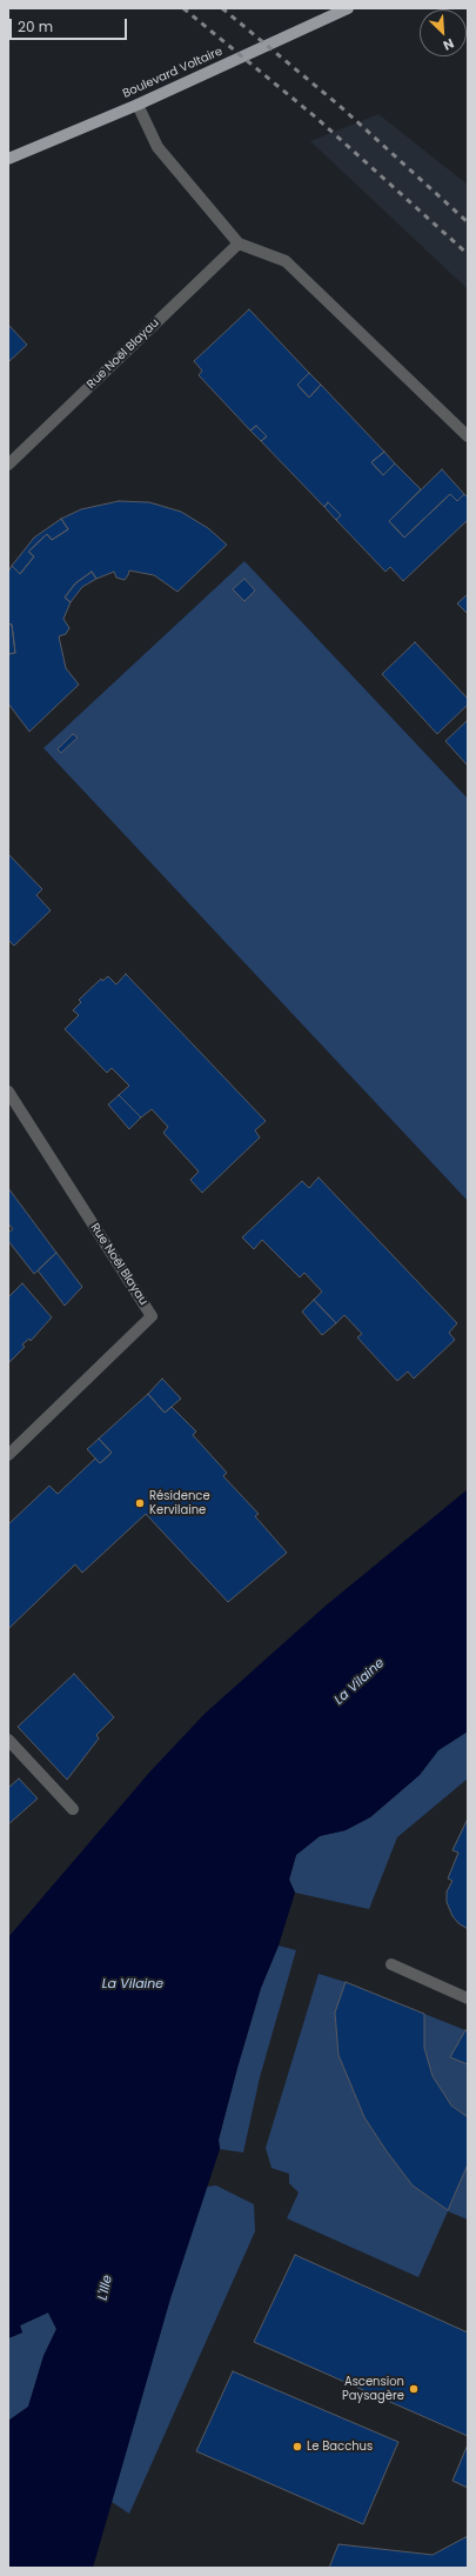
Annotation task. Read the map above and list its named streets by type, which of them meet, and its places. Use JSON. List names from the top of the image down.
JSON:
{
  "streets": {
    "main road": ["Boulevard Voltaire"],
    "street": ["Rue Noël Blayau"]
  },
  "water": ["La Vilaine", "L'Ille"],
  "places": ["Résidence Kervilaine", "Ascension Paysagère", "Le Bacchus"],
  "scale_bar": "20 m",
  "north": "bottom right"
}
